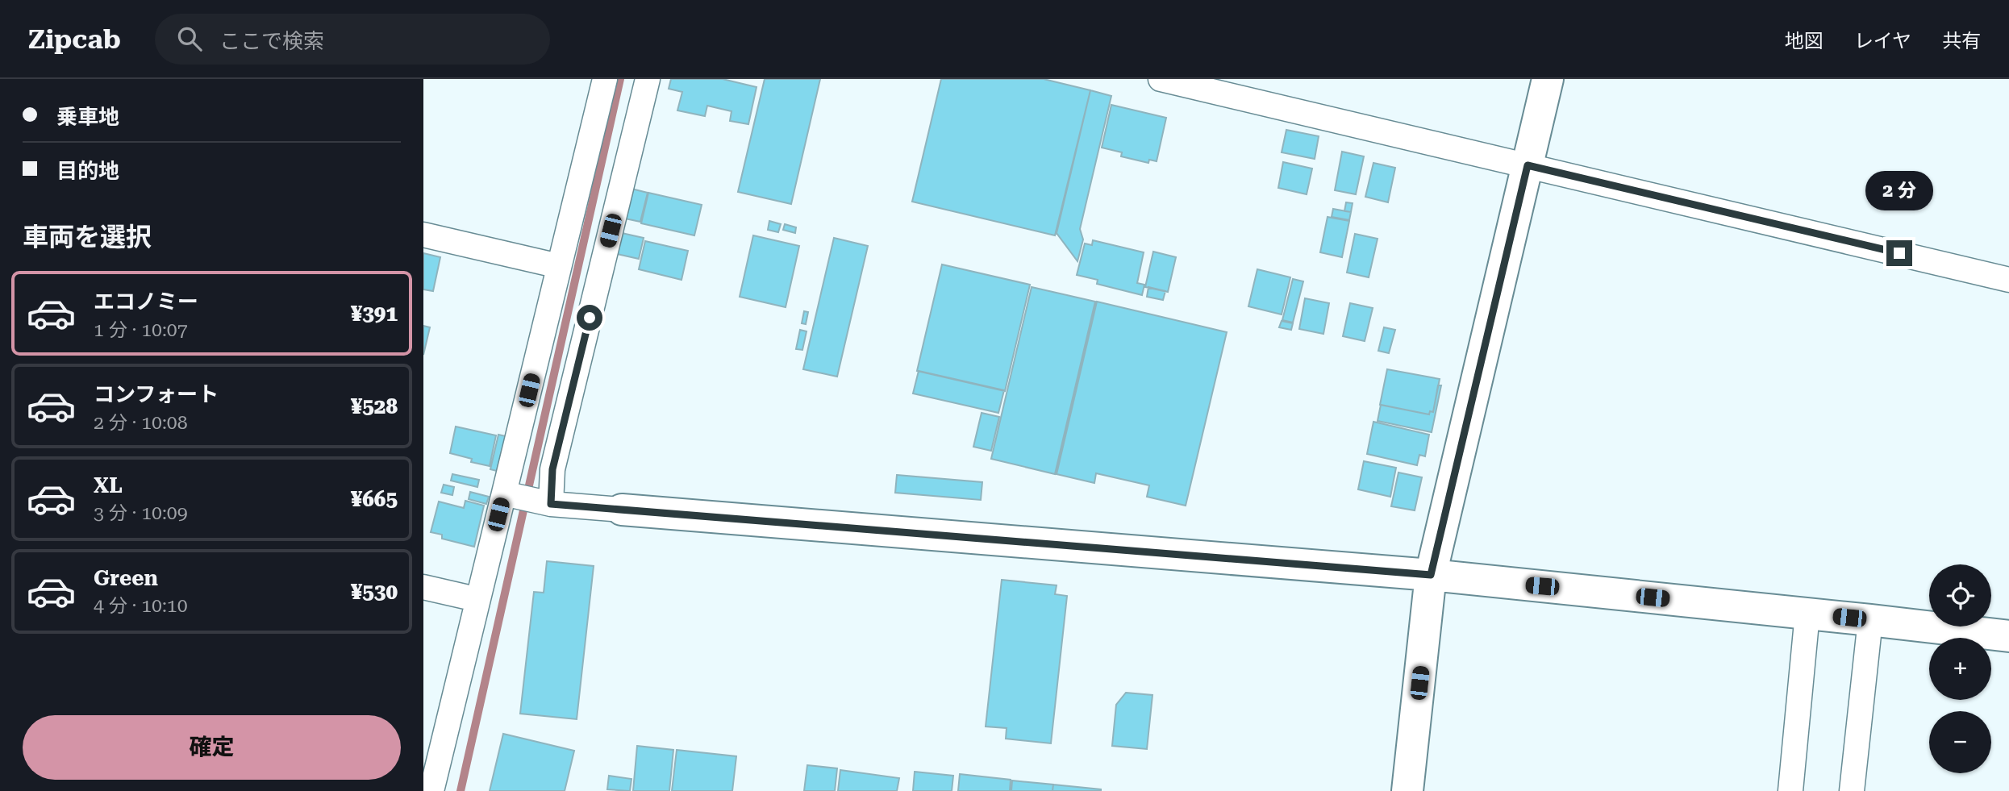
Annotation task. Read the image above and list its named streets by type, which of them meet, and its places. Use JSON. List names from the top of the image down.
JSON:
{
  "page": {
    "header": "Zipcab",
    "search": "ここで検索",
    "nav": ["地図", "レイヤ", "共有"],
    "banner": ["乗車地", "目的地"],
    "bubble": "2 分",
    "heading": "車両を選択",
    "list": [
      {
        "name": "エコノミー",
        "note": "1 分 · 10:07",
        "value": "¥391"
      },
      {
        "name": "コンフォート",
        "note": "2 分 · 10:08",
        "value": "¥528"
      },
      {
        "name": "XL",
        "note": "3 分 · 10:09",
        "value": "¥665"
      },
      {
        "name": "Green",
        "note": "4 分 · 10:10",
        "value": "¥530"
      }
    ],
    "map_buttons": ["+", "−"],
    "buttons": "確定"
  }
}
